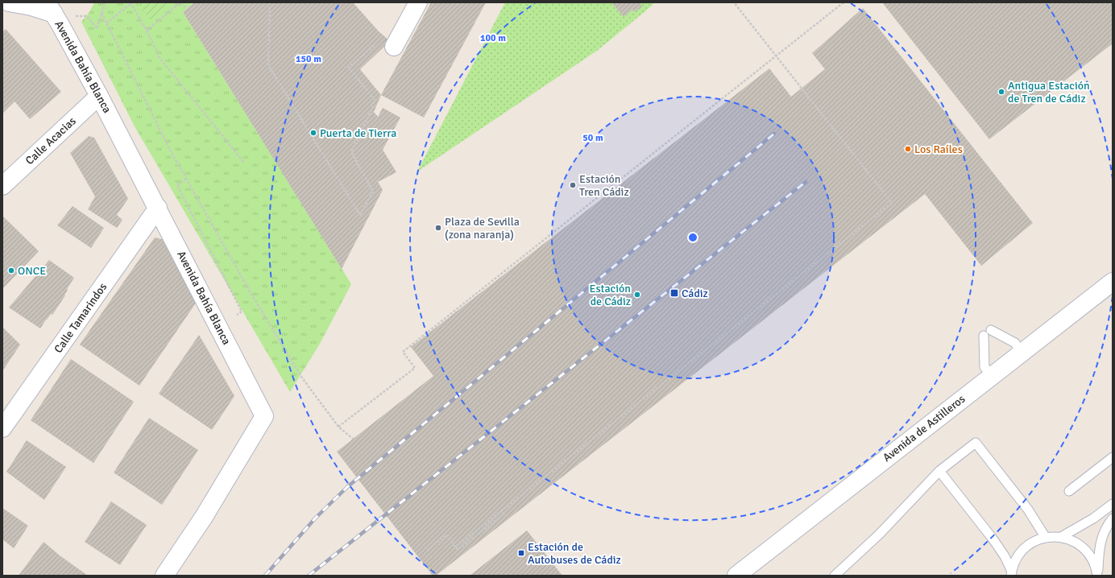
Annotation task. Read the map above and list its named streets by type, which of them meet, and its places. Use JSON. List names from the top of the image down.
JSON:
{
  "streets": {
    "street": [
      "Avenida Bahía Blanca",
      "Calle Acacias",
      "Calle Tamarindos",
      "Avenida de Astilleros"
    ]
  },
  "crossings": [
    ["Avenida Bahía Blanca", "Calle Acacias"],
    ["Avenida Bahía Blanca", "Calle Tamarindos"]
  ],
  "places": {
    "other": [
      "Antigua Estación de Tren de Cádiz",
      "Puerta de Tierra",
      "Los Raíles",
      "Estación Tren Cádiz",
      "Plaza de Sevilla (zona naranja)",
      "ONCE",
      "Estación de Cádiz"
    ],
    "transit": ["Cádiz", "Estación de Autobuses de Cádiz"]
  },
  "rings": ["100 m", "150 m", "50 m"]
}
